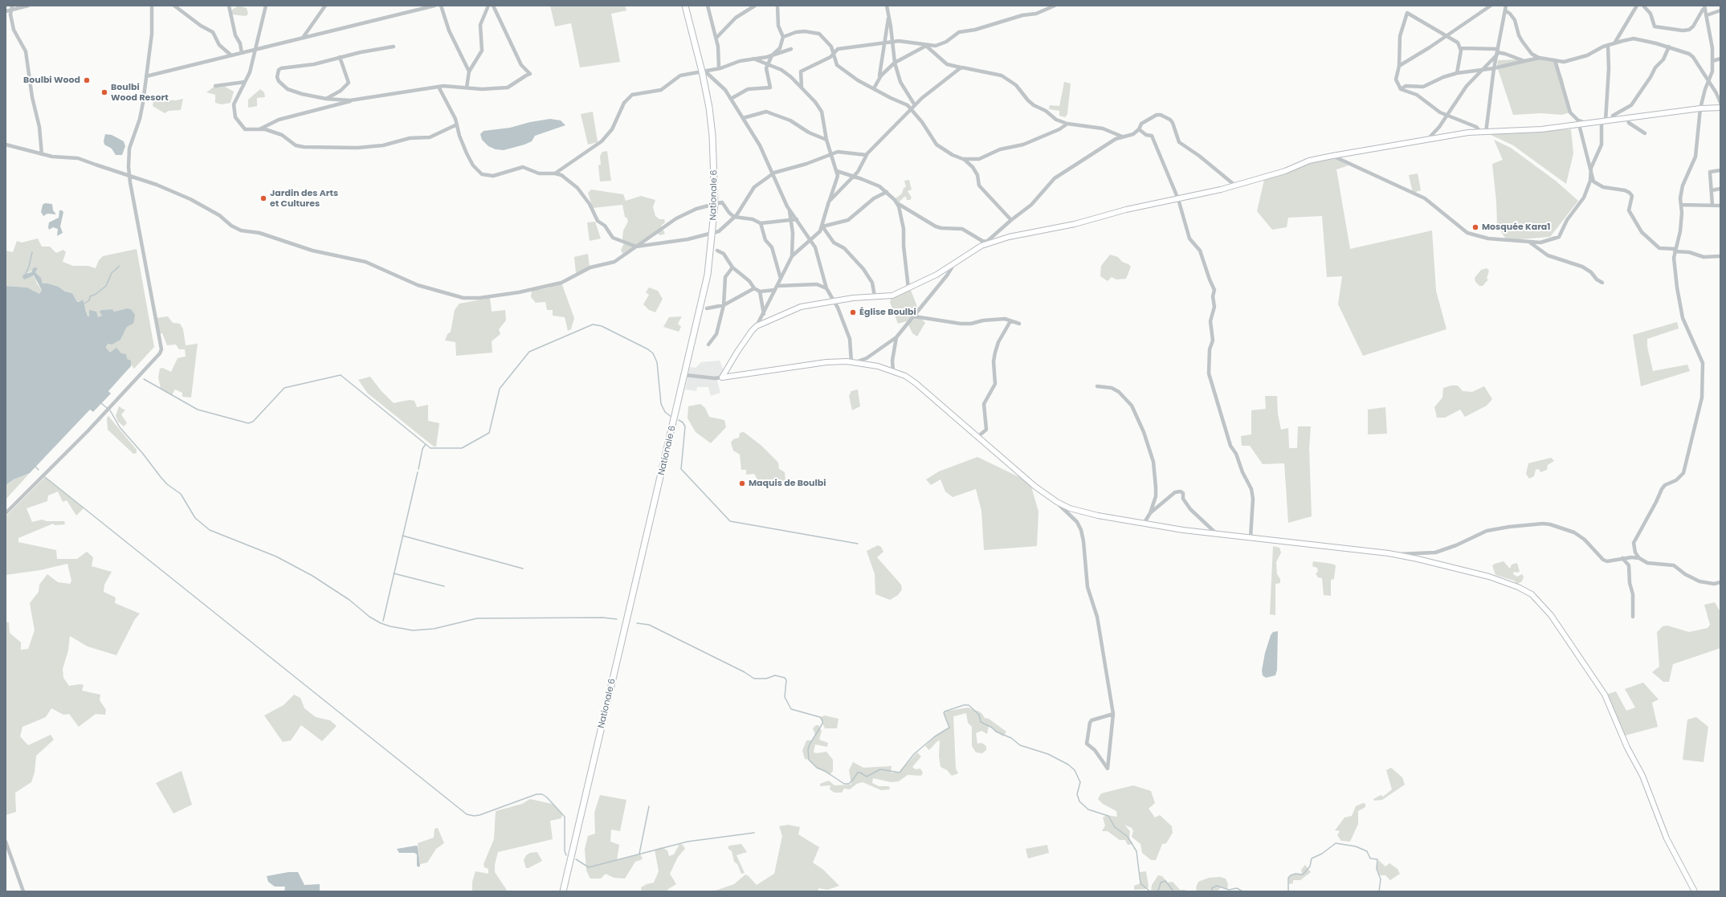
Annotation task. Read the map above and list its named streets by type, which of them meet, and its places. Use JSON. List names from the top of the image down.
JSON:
{
  "streets": {
    "main road": ["Nationale 6"]
  },
  "places": [
    "Boulbi Wood",
    "Boulbi Wood Resort",
    "Jardin des Arts et Cultures",
    "Mosquée Kara1",
    "Église Boulbi",
    "Maquis de Boulbi"
  ]
}
